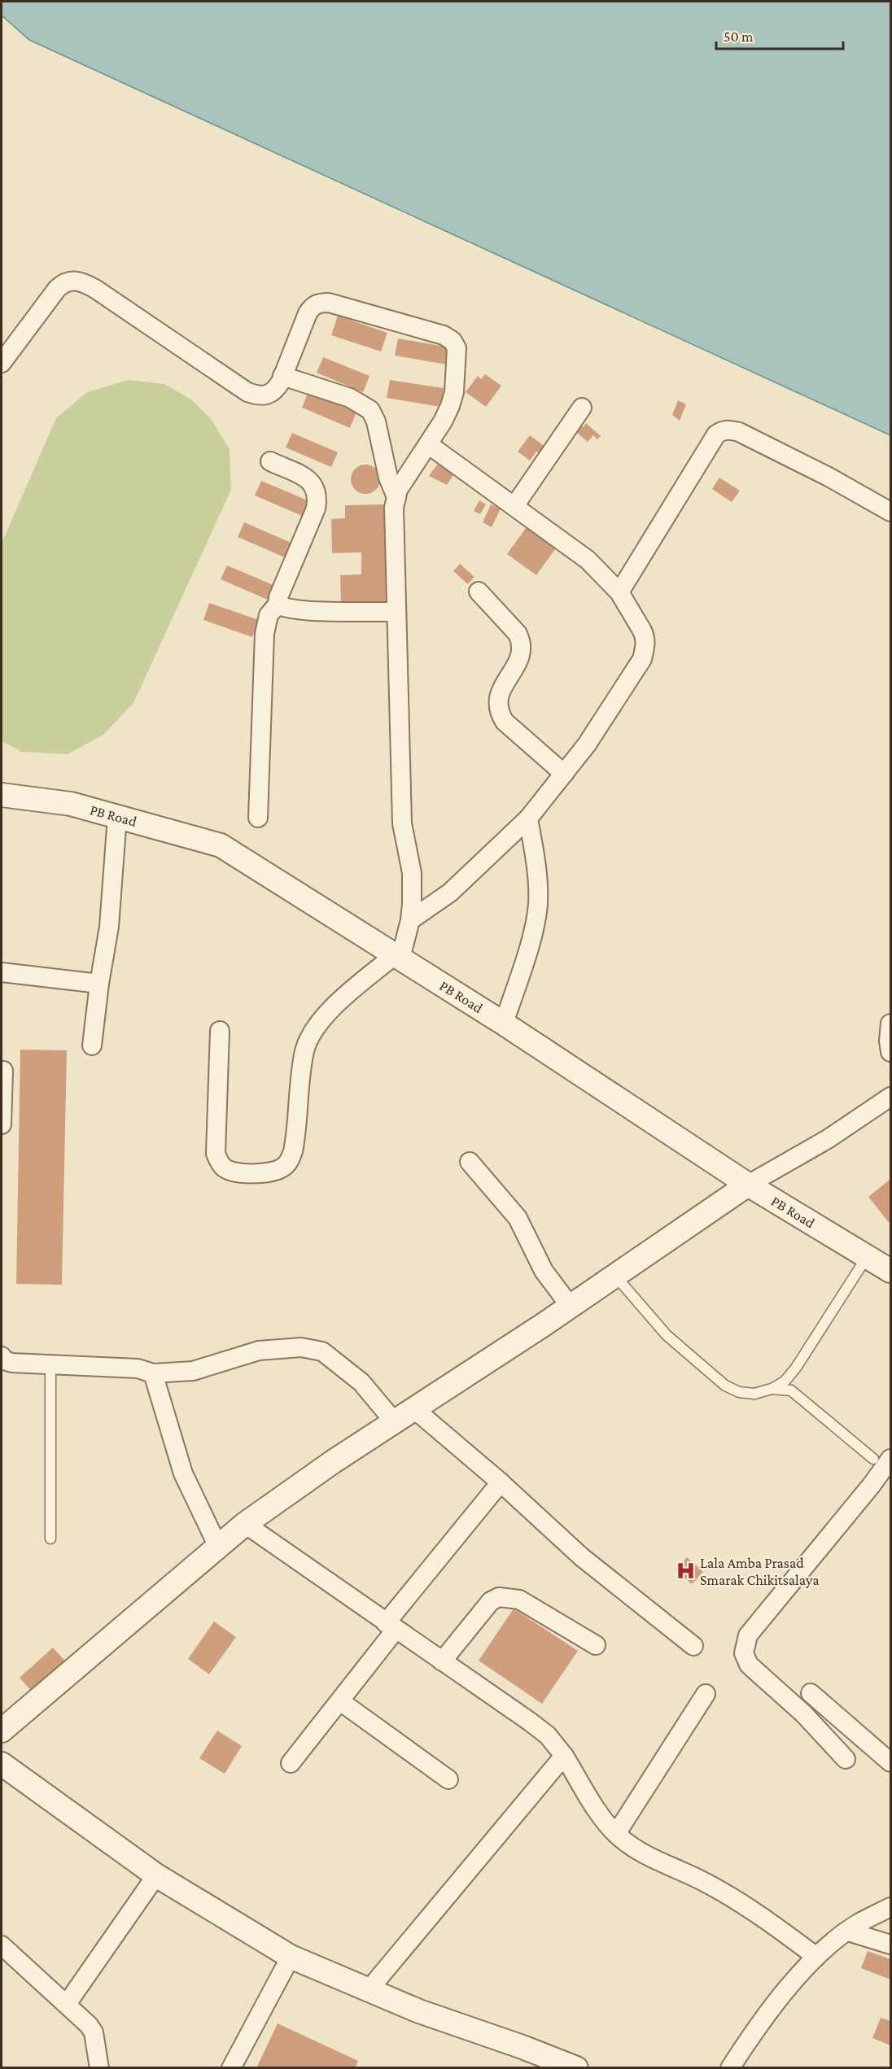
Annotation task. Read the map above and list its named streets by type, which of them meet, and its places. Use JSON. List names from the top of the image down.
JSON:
{
  "streets": {
    "street": ["PB Road"]
  },
  "places": {
    "hospital": ["Lala Amba Prasad Smarak Chikitsalaya"]
  },
  "scale_bar": "50 m"
}
